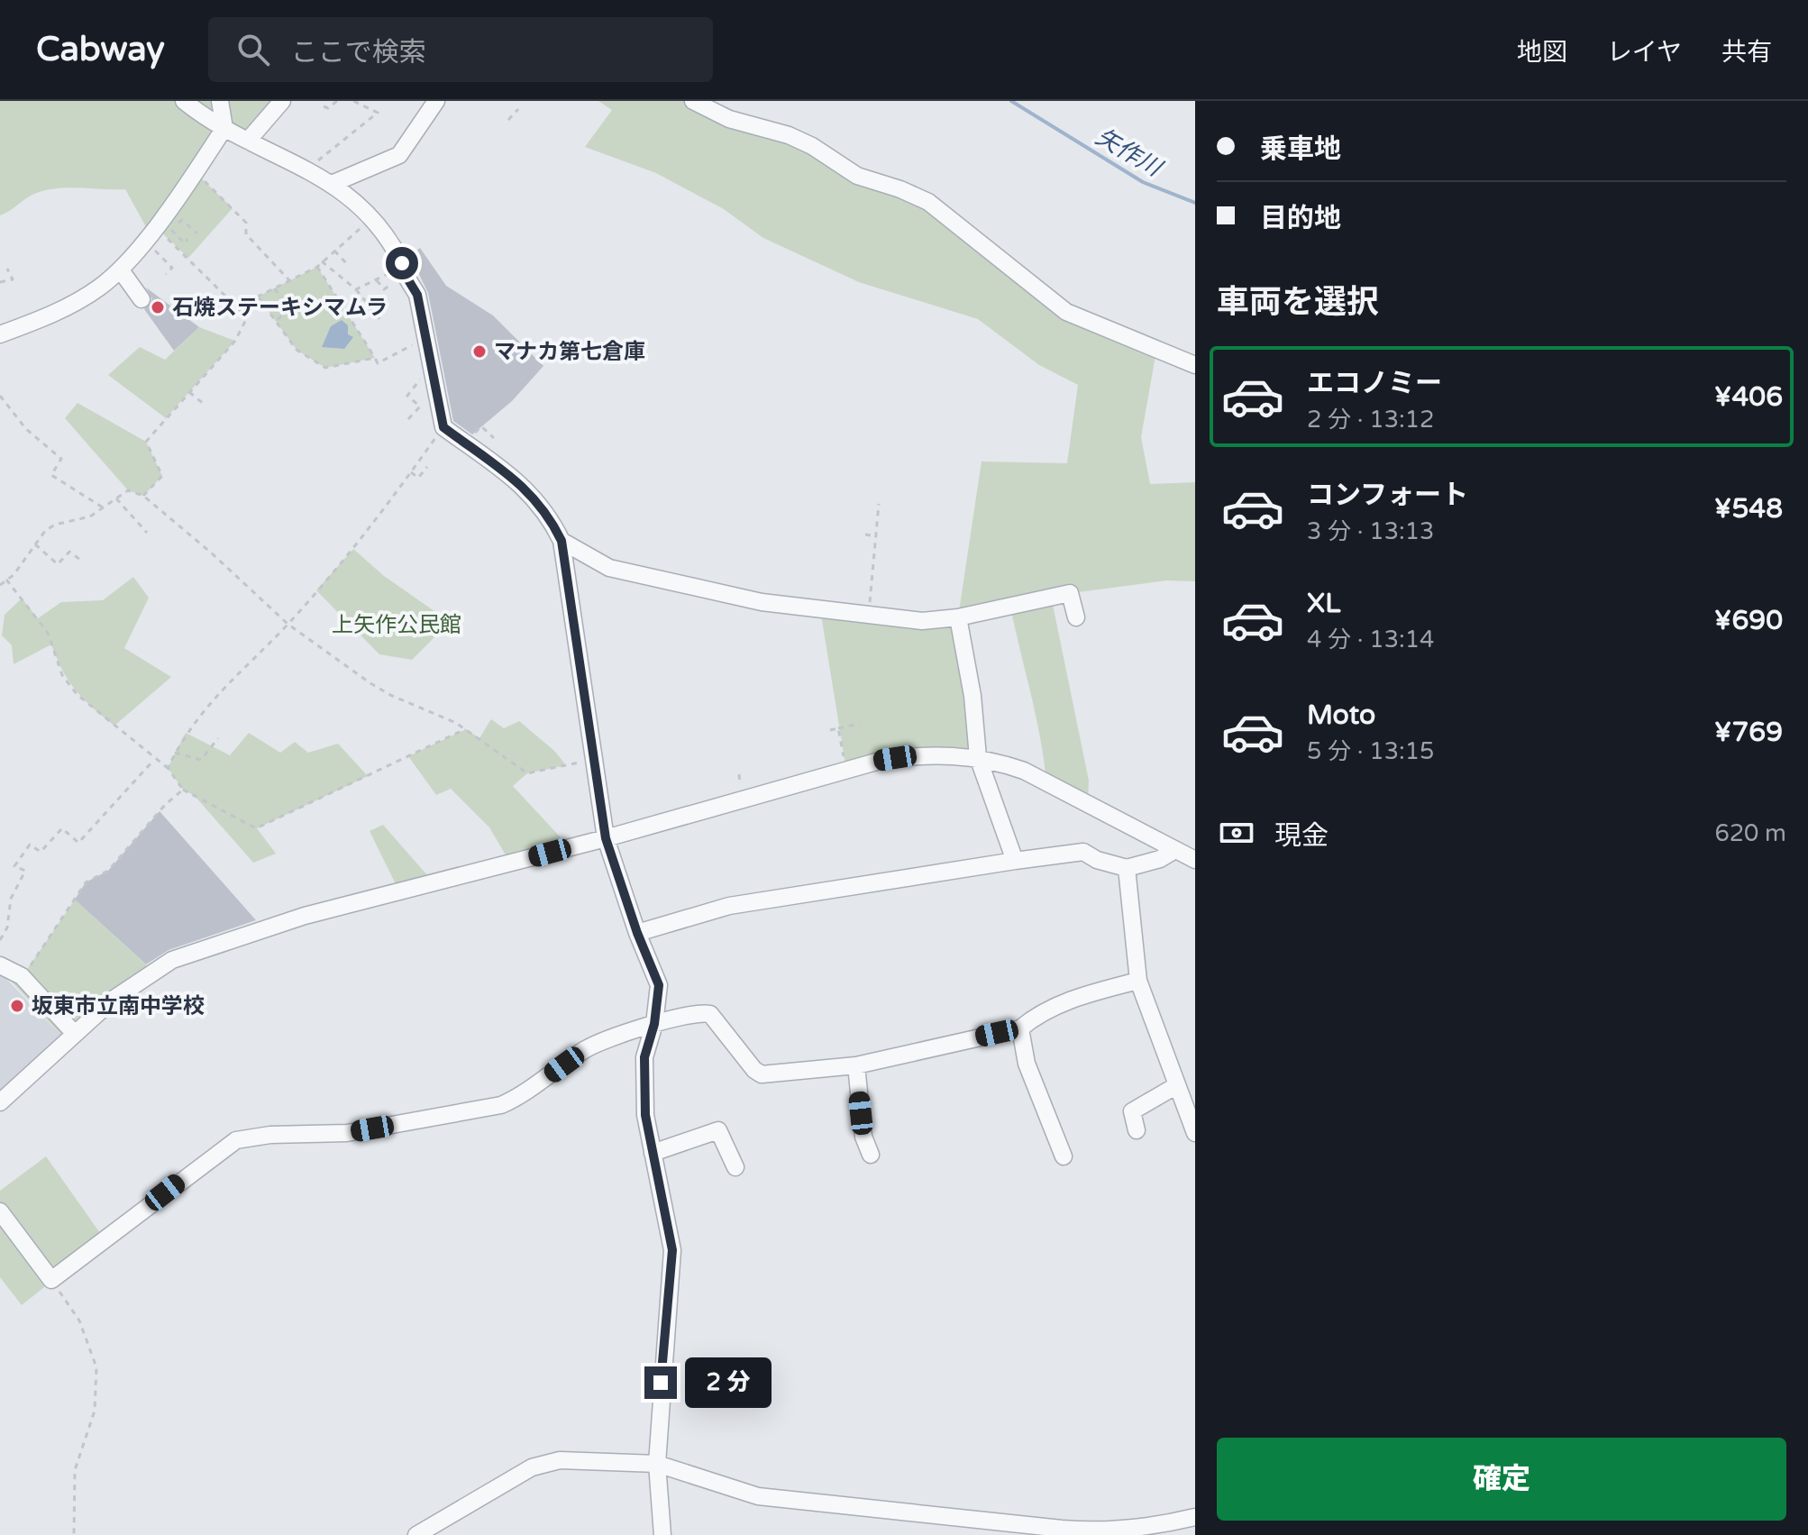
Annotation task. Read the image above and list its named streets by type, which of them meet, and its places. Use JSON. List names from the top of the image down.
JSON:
{
  "water": ["矢作川"],
  "parks": ["上矢作公民館"],
  "places": ["石焼ステーキシマムラ", "マナカ第七倉庫", "坂東市立南中学校"],
  "page": {
    "header": "Cabway",
    "search": "ここで検索",
    "nav": ["地図", "レイヤ", "共有"],
    "banner": ["乗車地", "目的地"],
    "heading": "車両を選択",
    "list": [
      {
        "name": "エコノミー",
        "note": "2 分 · 13:12",
        "value": "¥406"
      },
      {
        "name": "コンフォート",
        "note": "3 分 · 13:13",
        "value": "¥548"
      },
      {
        "name": "XL",
        "note": "4 分 · 13:14",
        "value": "¥690"
      },
      {
        "name": "Moto",
        "note": "5 分 · 13:15",
        "value": "¥769"
      }
    ],
    "pay": ["現金", "620 m"],
    "bubble": "2 分",
    "buttons": "確定"
  }
}
